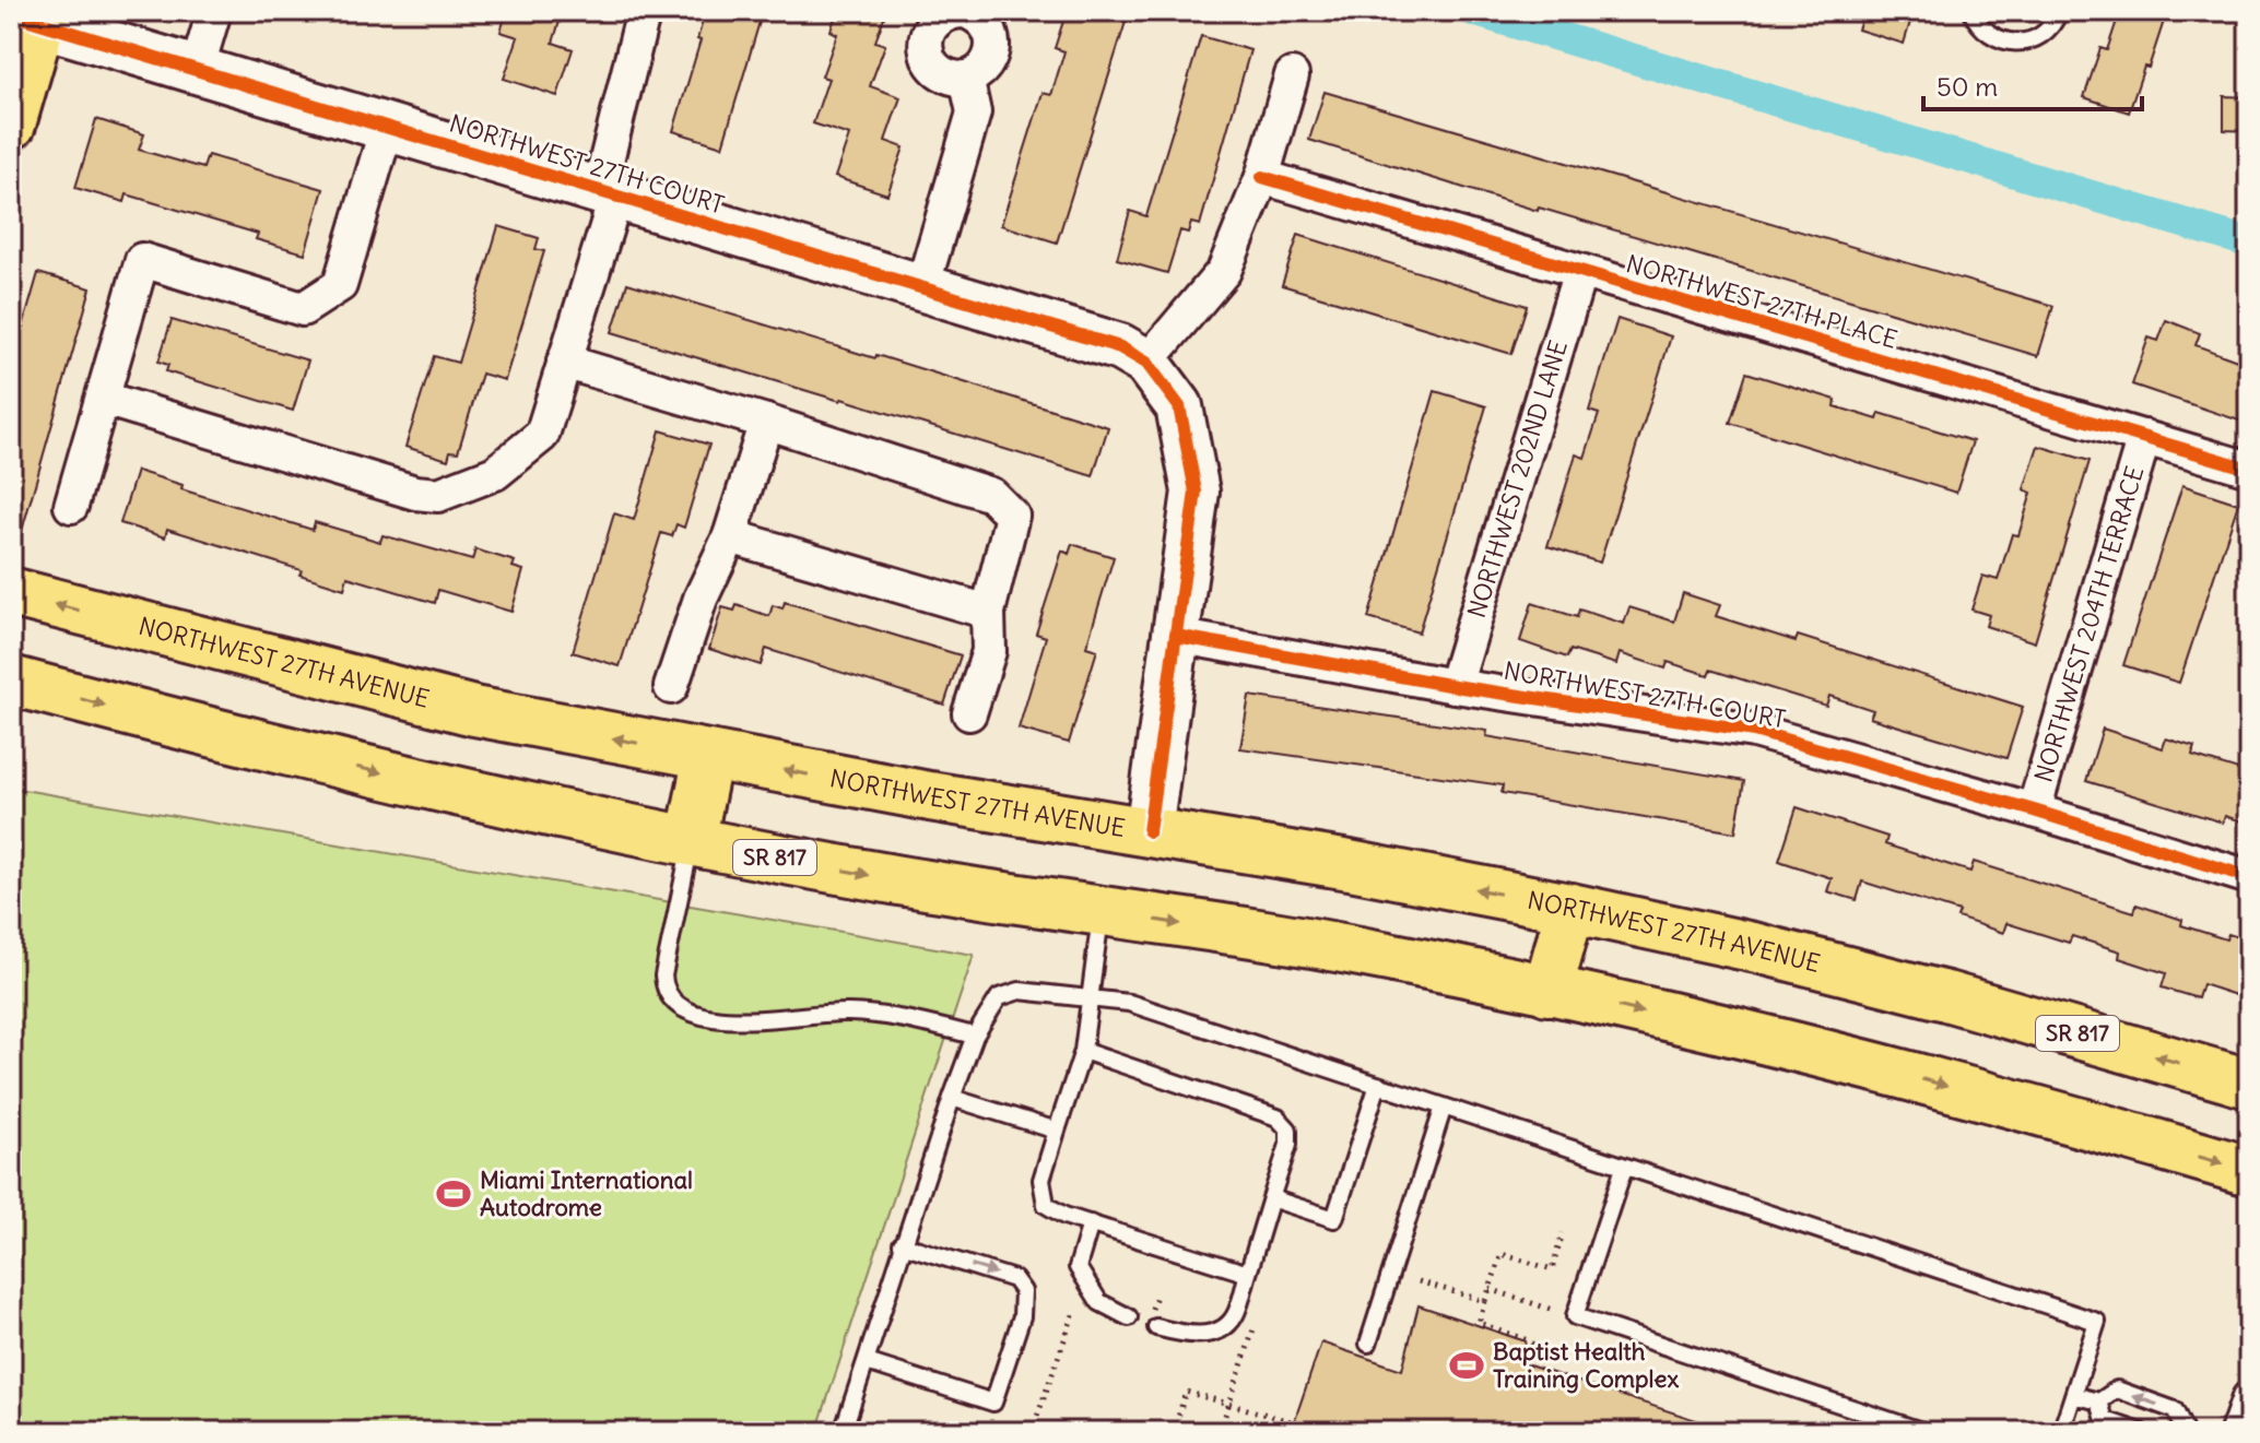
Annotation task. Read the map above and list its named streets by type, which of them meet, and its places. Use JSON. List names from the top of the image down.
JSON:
{
  "streets": {
    "main road": ["NORTHWEST 27TH AVENUE", "SR 817"],
    "street": [
      "NORTHWEST 27TH COURT",
      "NORTHWEST 27TH PLACE",
      "NORTHWEST 202ND LANE",
      "NORTHWEST 204TH TERRACE"
    ]
  },
  "crossings": [
    ["NORTHWEST 27TH COURT", "NORTHWEST 202ND LANE"],
    ["NORTHWEST 27TH COURT", "NORTHWEST 204TH TERRACE"],
    ["NORTHWEST 27TH PLACE", "NORTHWEST 202ND LANE"],
    ["NORTHWEST 27TH PLACE", "NORTHWEST 204TH TERRACE"]
  ],
  "places": {
    "sports": ["Miami International Autodrome", "Baptist Health Training Complex"]
  },
  "scale_bar": "50 m"
}
